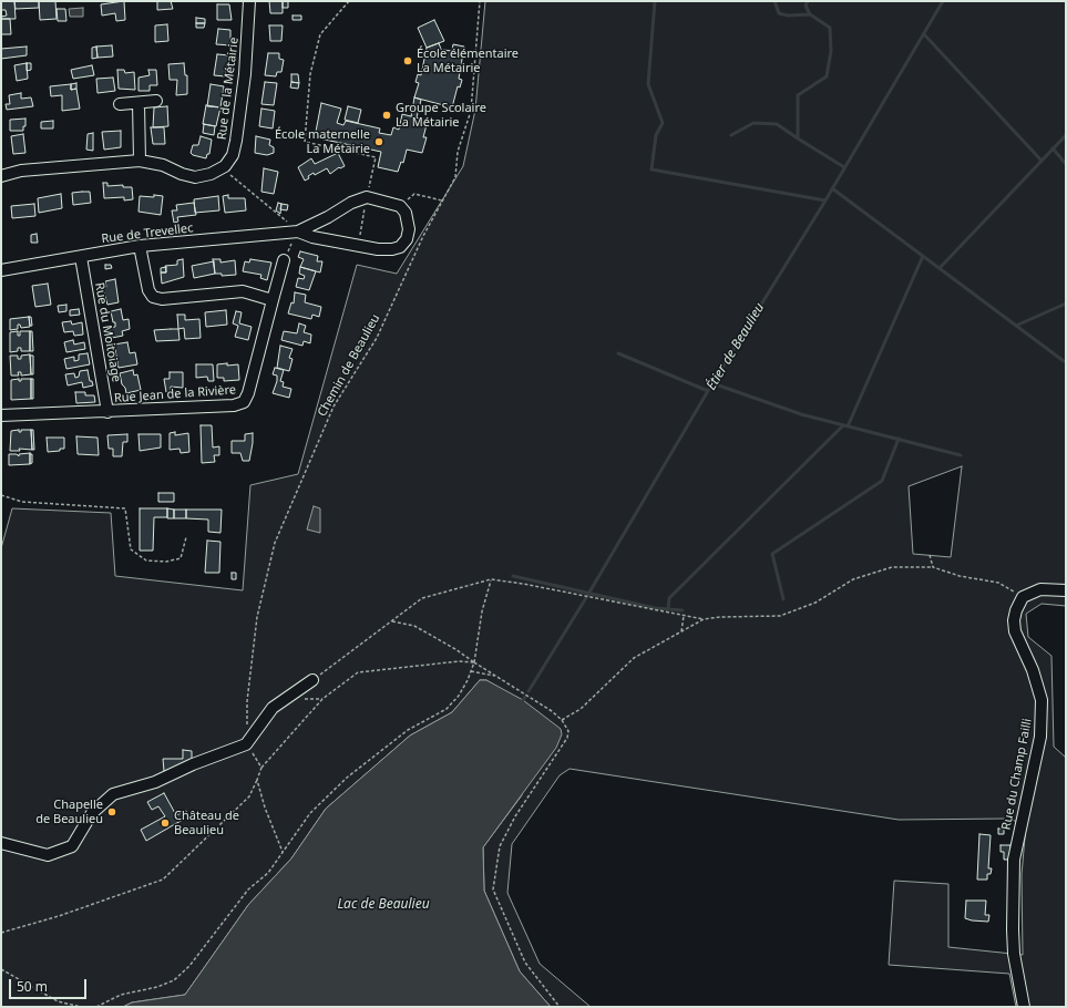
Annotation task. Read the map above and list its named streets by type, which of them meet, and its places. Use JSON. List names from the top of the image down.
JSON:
{
  "streets": {
    "street": [
      "Rue de la Métairie",
      "Rue de Trevellec",
      "Rue du Moitoiage",
      "Rue Jean de la Rivière",
      "Rue du Champ Failli"
    ],
    "path": ["Chemin de Beaulieu"]
  },
  "crossings": [
    ["Rue de Trevellec", "Rue du Moitoiage"],
    ["Rue du Moitoiage", "Rue Jean de la Rivière"]
  ],
  "water": ["Étier de Beaulieu", "Lac de Beaulieu"],
  "places": [
    "École élémentaire La Métairie",
    "Groupe Scolaire La Métairie",
    "École maternelle La Métairie",
    "Chapelle de Beaulieu",
    "Château de Beaulieu"
  ],
  "scale_bar": "50 m"
}
